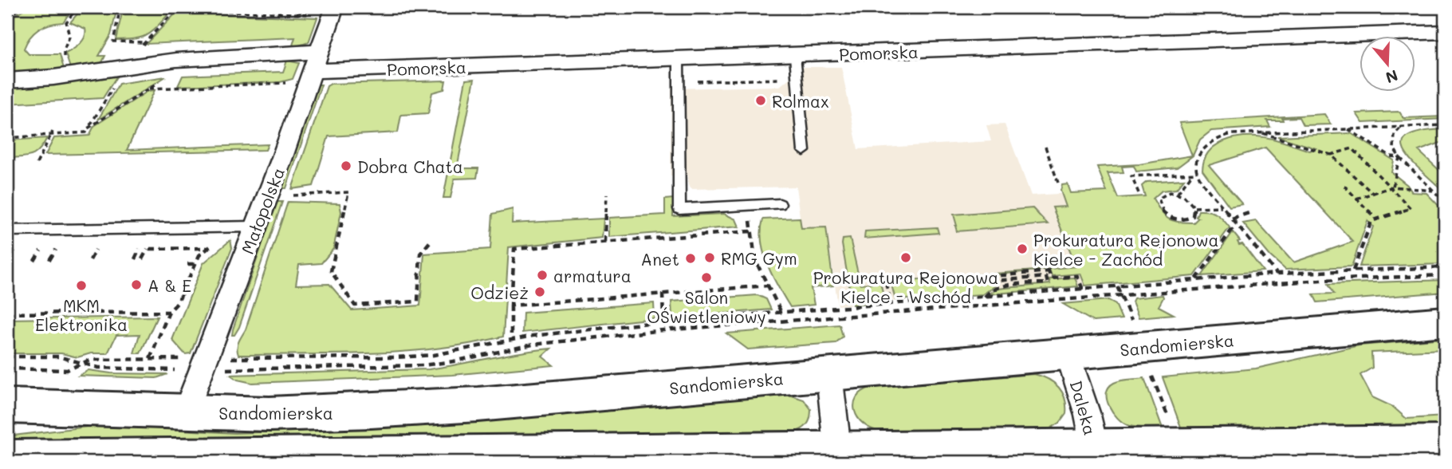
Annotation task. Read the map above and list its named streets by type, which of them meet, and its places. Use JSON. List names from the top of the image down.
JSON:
{
  "streets": {
    "street": [
      "Pomorska",
      "Małopolska",
      "Sandomierska",
      "Daleka"
    ]
  },
  "crossings": [
    ["Pomorska", "Małopolska"],
    ["Małopolska", "Sandomierska"],
    ["Sandomierska", "Daleka"]
  ],
  "places": [
    "Rolmax",
    "Dobra Chata",
    "Prokuratura Rejonowa Kielce - Zachód",
    "RMG Gym",
    "Prokuratura Rejonowa Kielce - Wschód",
    "Anet",
    "armatura",
    "Salon OŚwietleniowy",
    "A & E",
    "MKM Elektronika",
    "Odzież"
  ],
  "north": "bottom"
}
